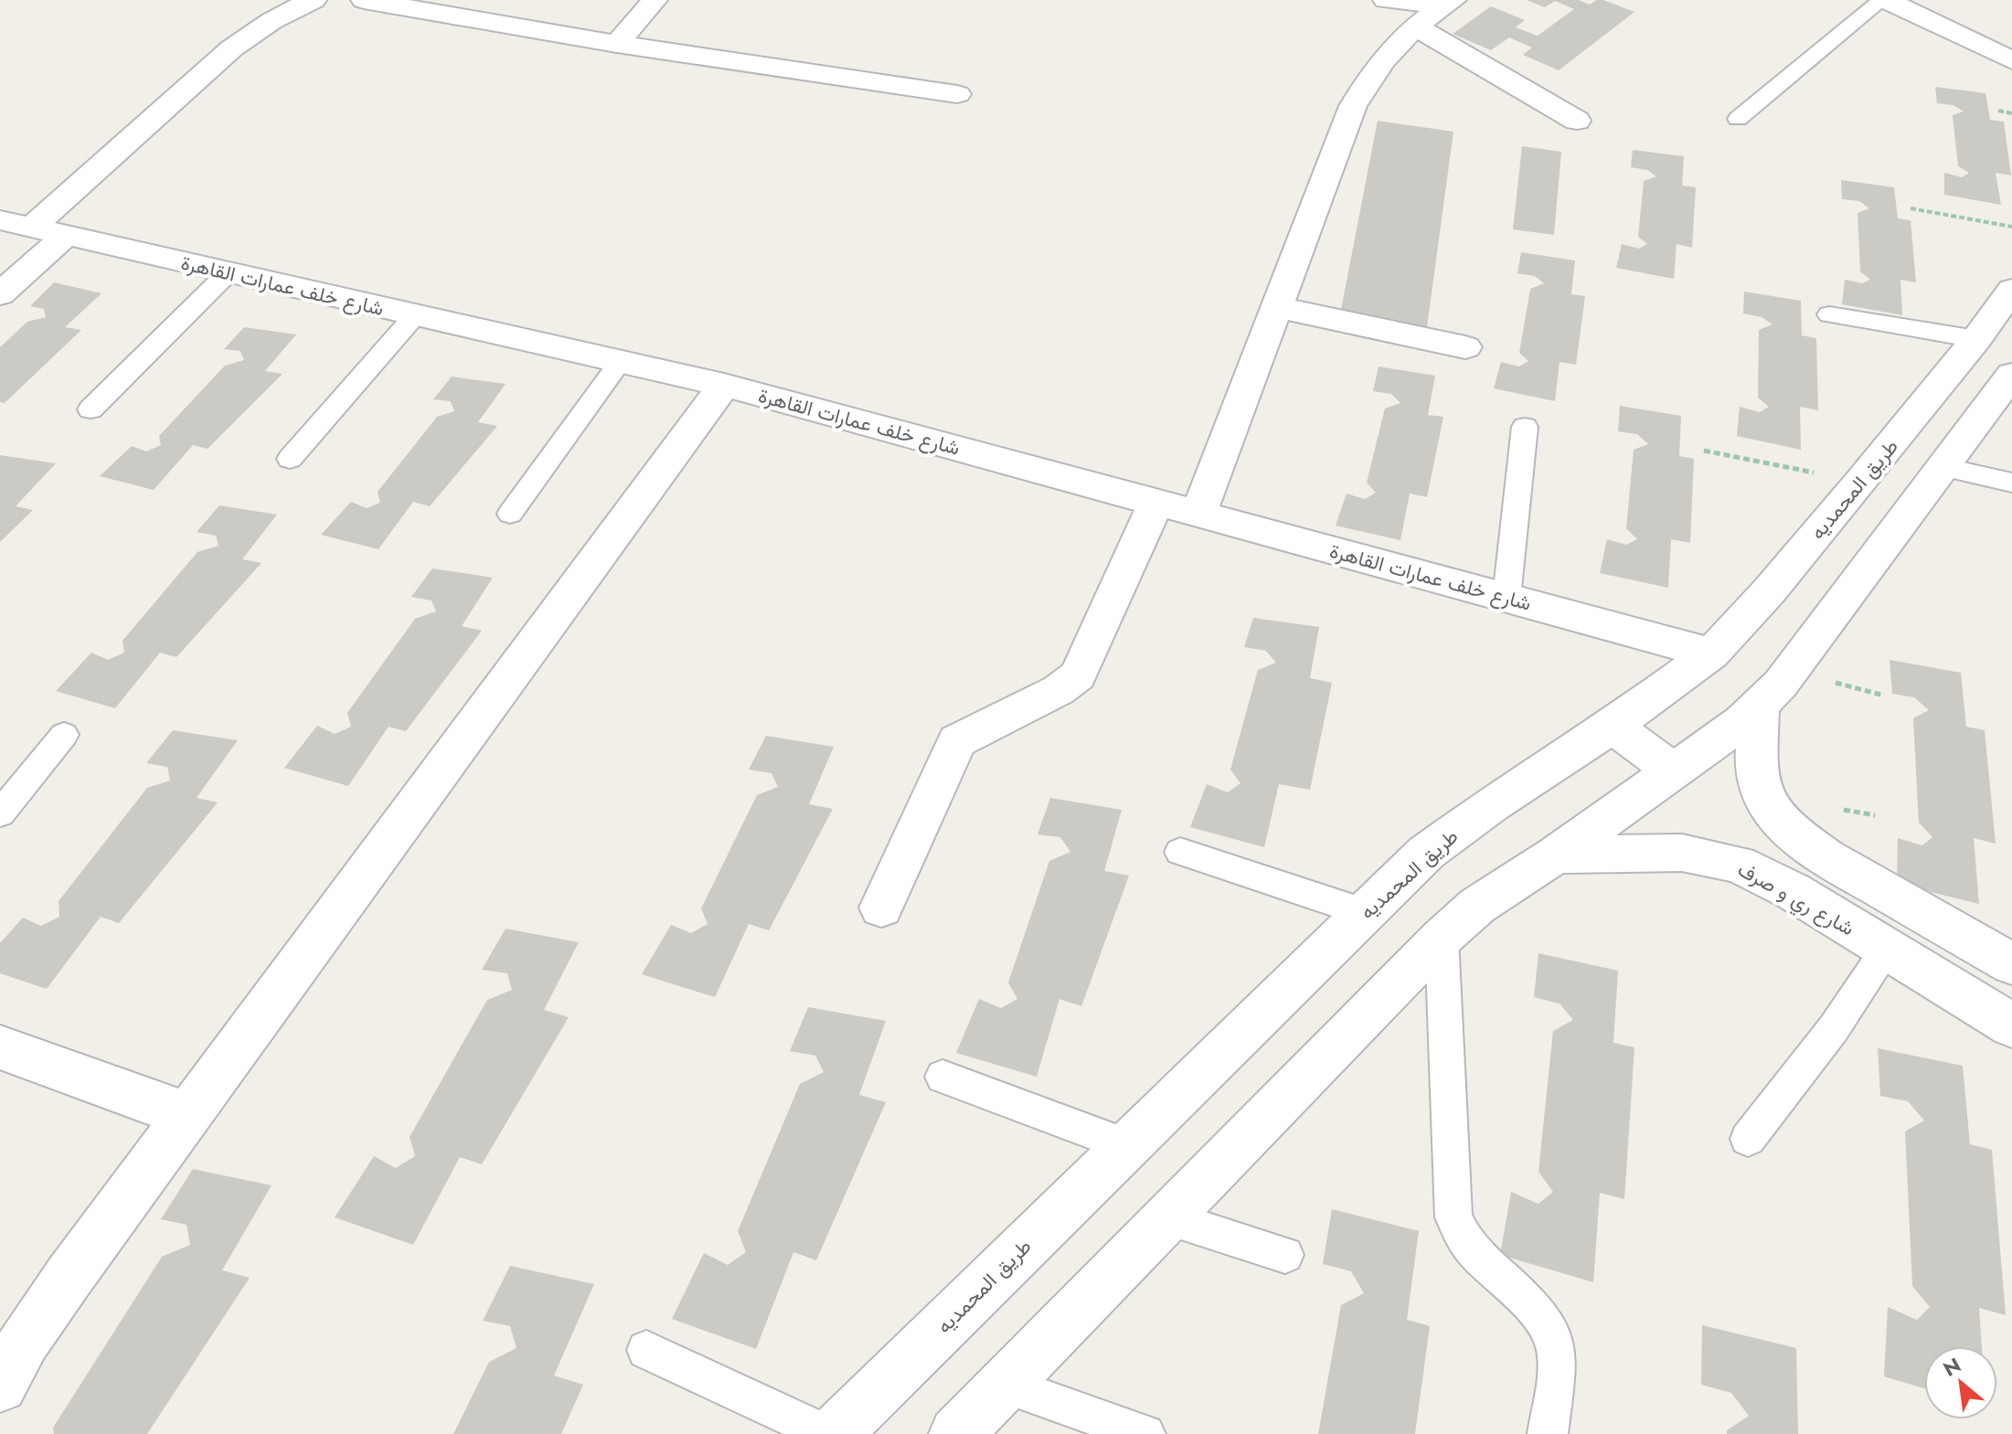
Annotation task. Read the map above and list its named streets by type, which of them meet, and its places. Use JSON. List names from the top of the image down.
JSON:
{
  "streets": {
    "street": ["شارع خلف عمارات القاهرة", "طريق المحمديه", "شارع ري و صرف"]
  },
  "crossings": [
    ["شارع خلف عمارات القاهرة", "طريق المحمديه"]
  ],
  "north": "top left"
}
